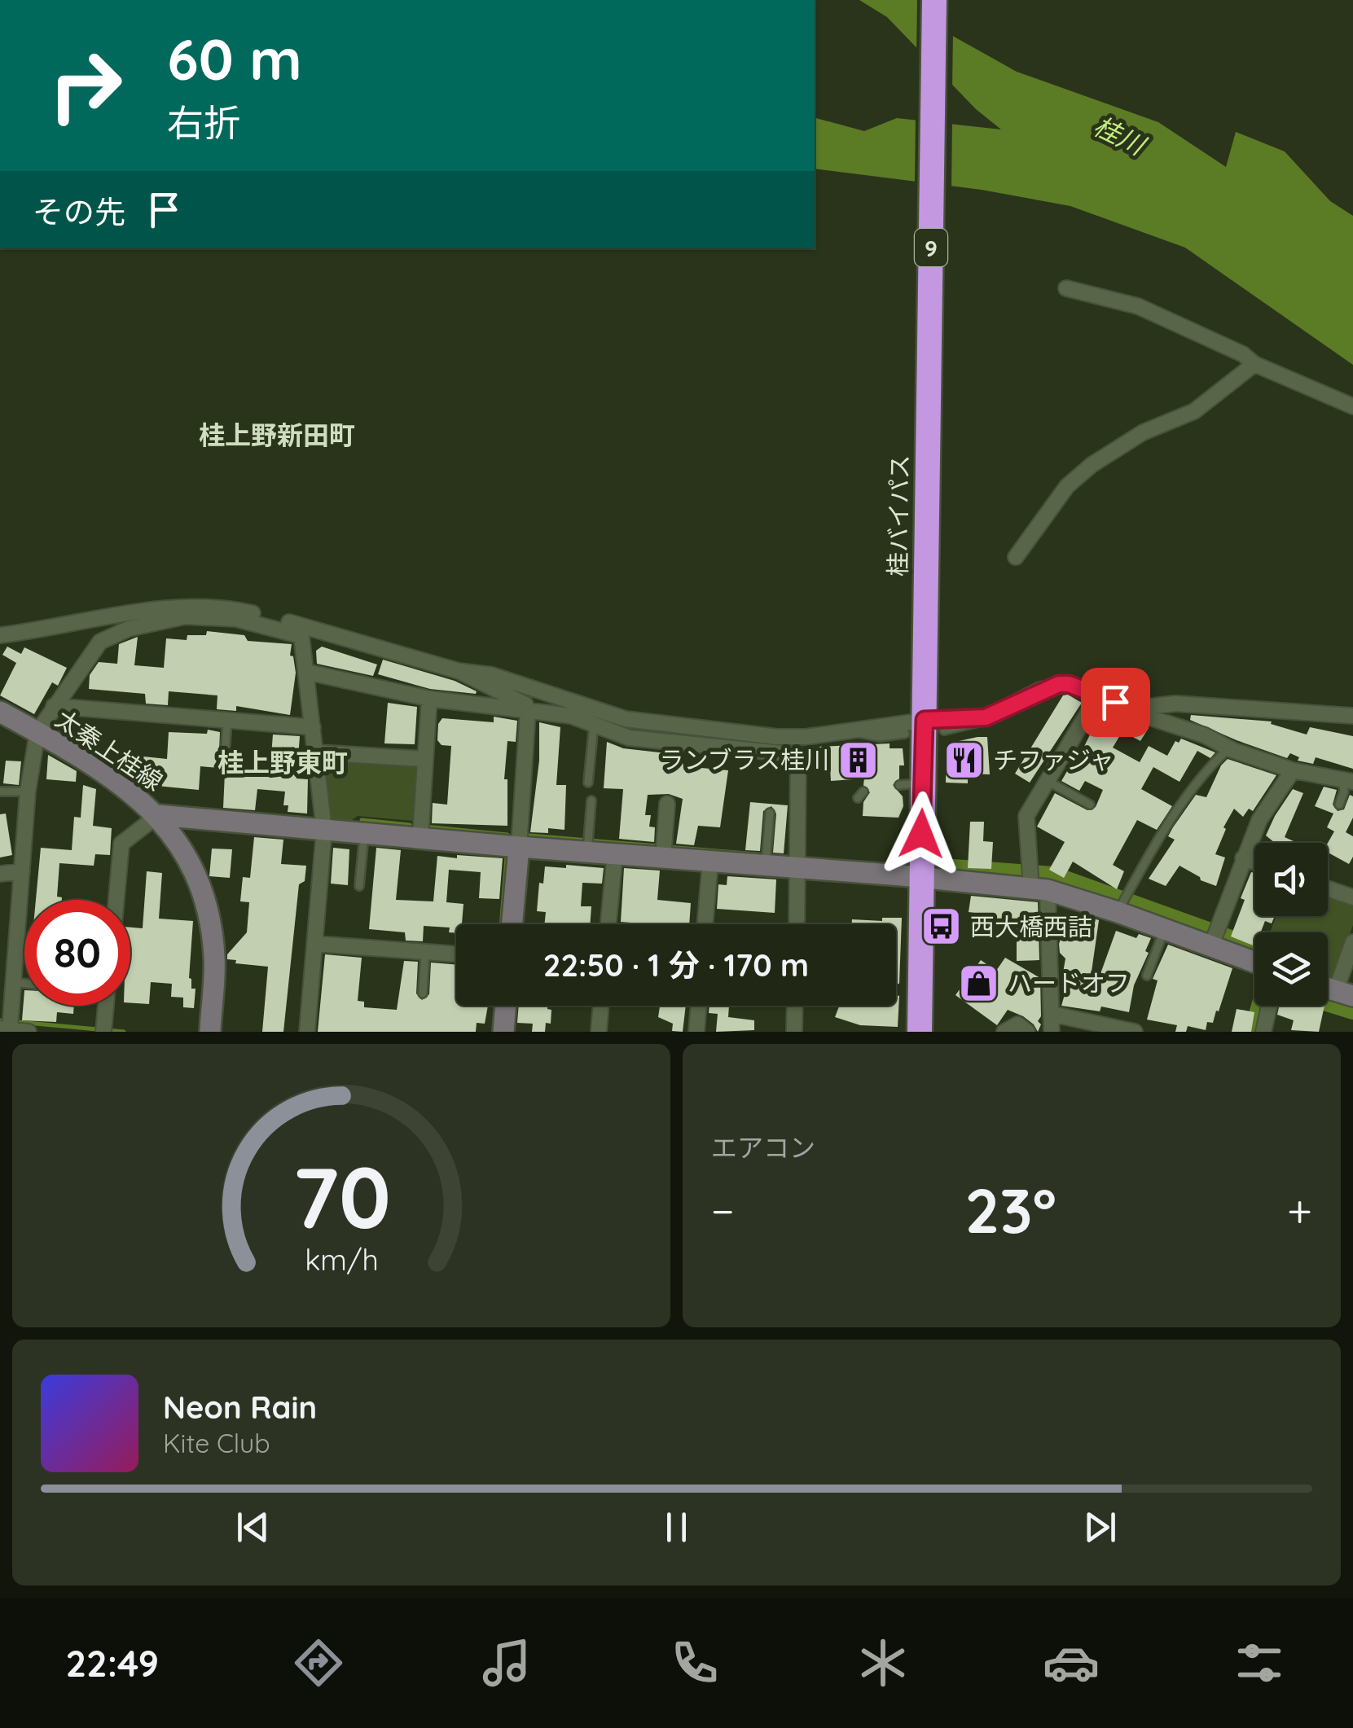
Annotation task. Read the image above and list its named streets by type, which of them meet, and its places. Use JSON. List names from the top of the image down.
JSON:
{
  "streets": {
    "highway": ["9", "桂バイパス"],
    "street": ["太秦上桂線"]
  },
  "districts": ["桂上野新田町", "桂上野東町"],
  "water": ["桂川"],
  "places": {
    "building": ["ランブラス桂川"],
    "restaurant": ["チファジャ"],
    "bus stop": ["西大橋西詰"],
    "shop": ["ハードオフ"]
  },
  "page": {
    "turn": ["60 m", "右折"],
    "then": "その先",
    "limit": "80",
    "trip": "22:50 · 1 分 · 170 m",
    "tile": "エアコン",
    "heat": ["−", "23°", "+"],
    "song": ["Neon Rain", "Kite Club"],
    "tabs": "22:49",
    "gauge": ["70", "km/h"]
  }
}
